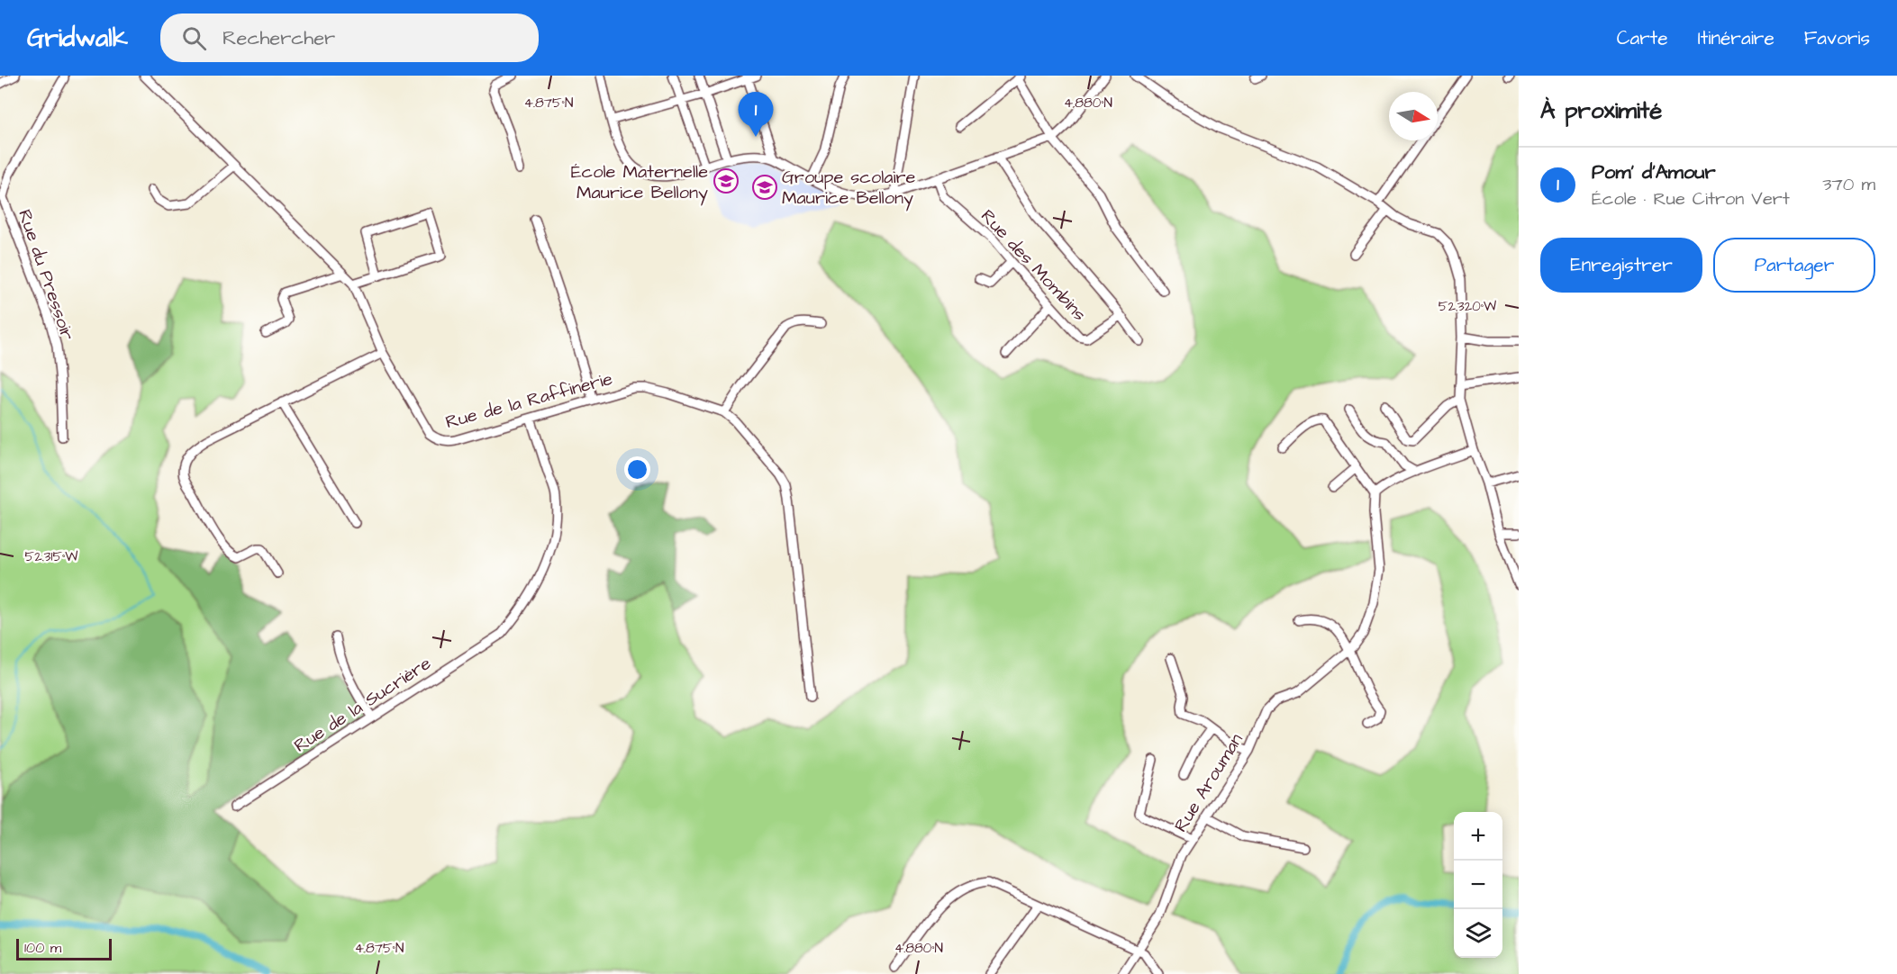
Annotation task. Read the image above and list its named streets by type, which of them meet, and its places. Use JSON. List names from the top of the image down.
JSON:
{
  "streets": {
    "street": [
      "Rue des Mombins",
      "Rue du Pressoir",
      "Rue de la Raffinerie",
      "Rue de la Sucrière",
      "Rue Arouman"
    ]
  },
  "crossings": [
    ["Rue de la Raffinerie", "Rue de la Sucrière"]
  ],
  "places": {
    "school or university": ["École Maternelle Maurice Bellony", "Groupe scolaire Maurice Bellony"]
  },
  "scale_bar": "100 m",
  "north": "right",
  "page": {
    "header": "Gridwalk",
    "search": "Rechercher",
    "nav": ["Carte", "Itinéraire", "Favoris"],
    "heading": "À proximité",
    "pins": "1",
    "list": [
      {
        "mark": "1",
        "name": "Pom' d'Amour",
        "note": "École · Rue Citron Vert",
        "value": "370 m"
      }
    ],
    "buttons": ["Enregistrer", "Partager"],
    "map_buttons": ["+", "−"],
    "scale": "100 m"
  },
  "coordinates": [
    "4.875°N",
    "4.880°N",
    "52.320°W",
    "52.315°W"
  ]
}
